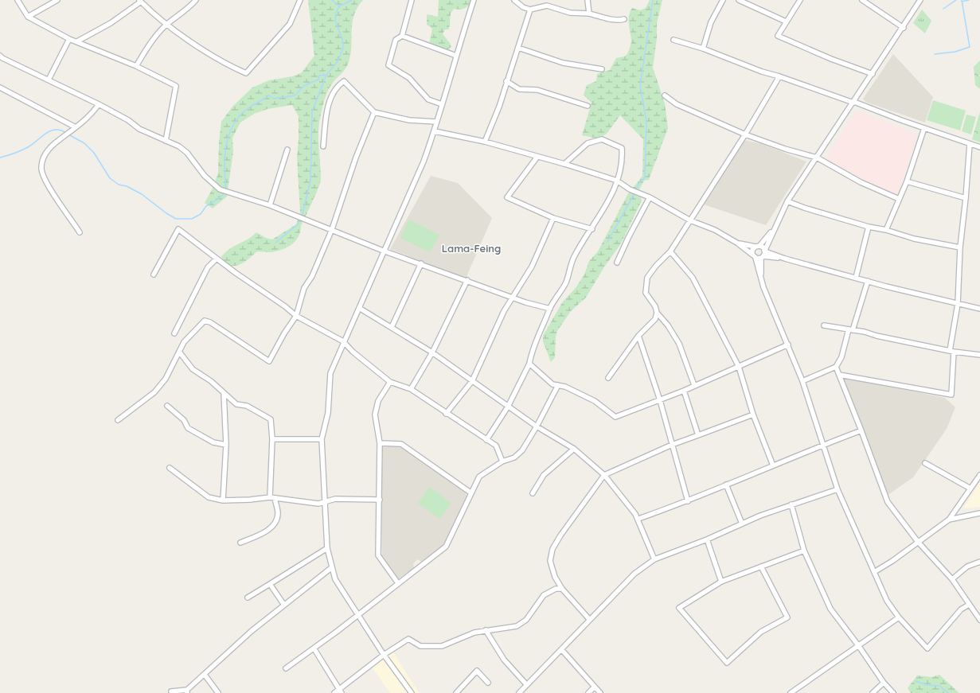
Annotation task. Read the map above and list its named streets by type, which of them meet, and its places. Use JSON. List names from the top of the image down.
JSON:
{
  "districts": ["Lama-Feing"]
}
